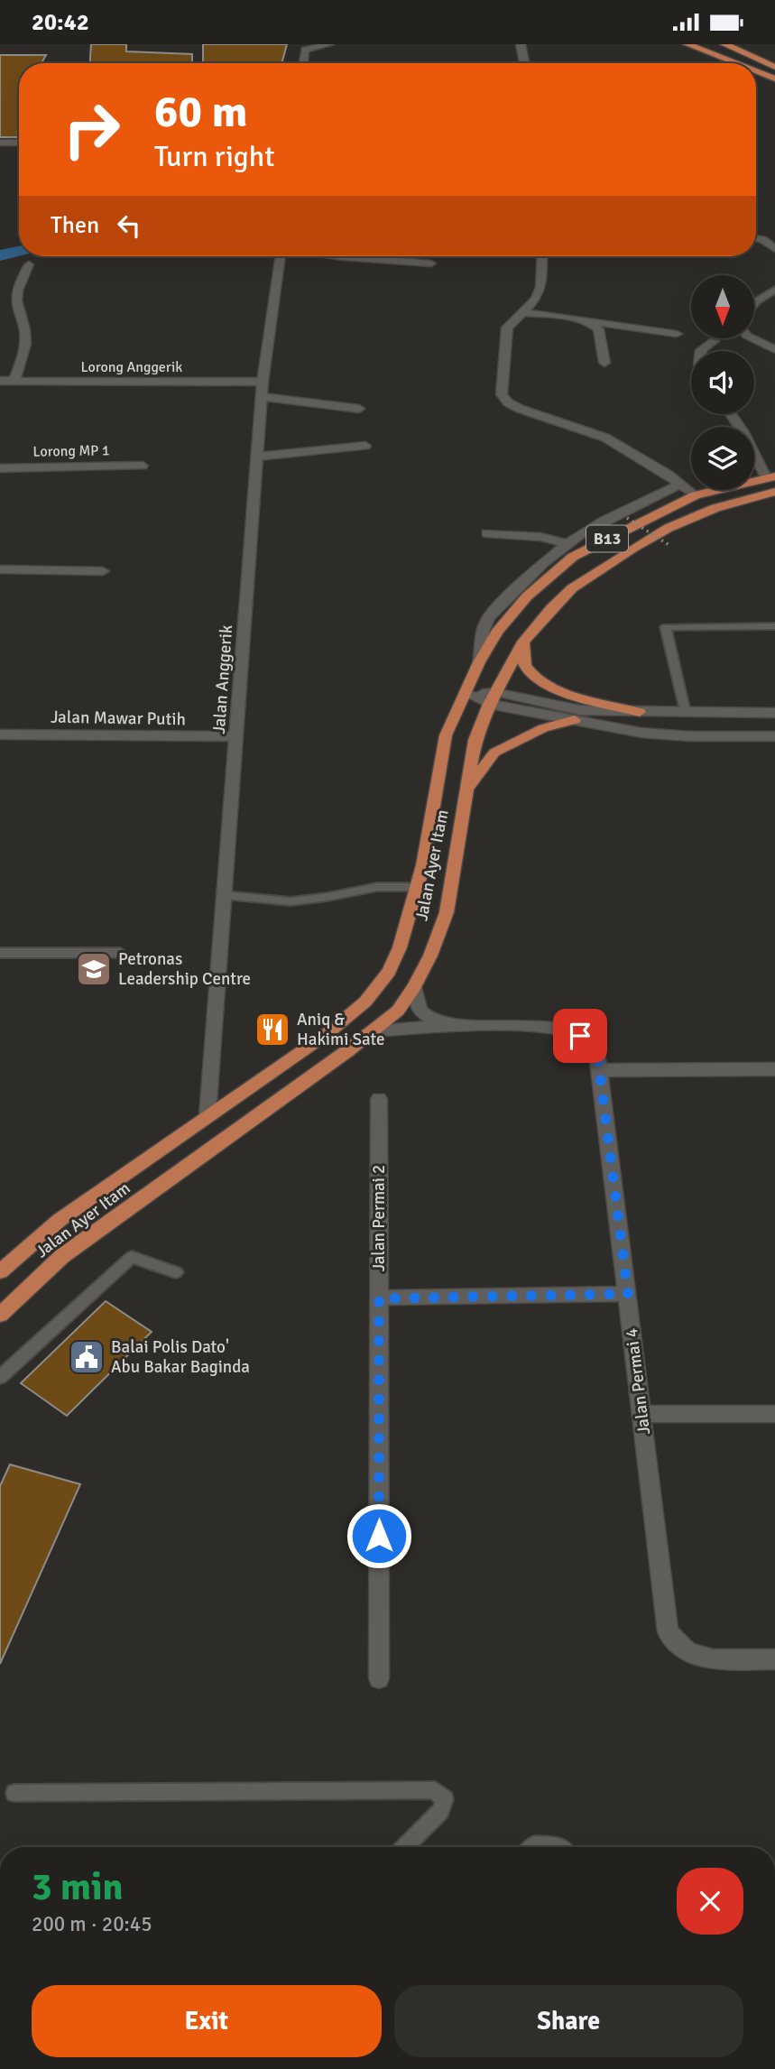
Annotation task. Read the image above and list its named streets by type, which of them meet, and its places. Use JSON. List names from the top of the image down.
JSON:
{
  "streets": {
    "main road": ["B13", "Jalan Ayer Itam"],
    "street": [
      "Lorong Anggerik",
      "Lorong MP 1",
      "Jalan Anggerik",
      "Jalan Mawar Putih",
      "Jalan Permai 2",
      "Jalan Permai 4"
    ]
  },
  "crossings": [
    ["Lorong Anggerik", "Jalan Anggerik"],
    ["B13", "Jalan Ayer Itam"],
    ["Jalan Anggerik", "Jalan Mawar Putih"],
    ["Jalan Anggerik", "Jalan Ayer Itam"],
    ["Jalan Ayer Itam", "Jalan Permai 4"]
  ],
  "places": {
    "school or university": ["Petronas Leadership Centre"],
    "restaurant": ["Aniq & Hakimi Sate"],
    "public building": ["Balai Polis Dato' Abu Bakar Baginda"]
  },
  "north": "bottom",
  "page": {
    "status": "20:42",
    "turn": ["60 m", "Turn right"],
    "then": "Then",
    "heading": ["3 min", "200 m · 20:45"],
    "buttons": ["Exit", "Share"]
  }
}
